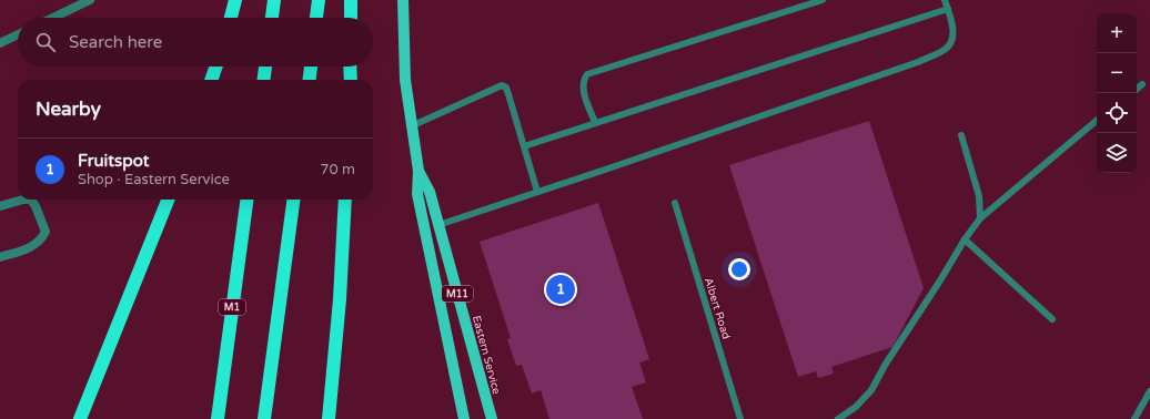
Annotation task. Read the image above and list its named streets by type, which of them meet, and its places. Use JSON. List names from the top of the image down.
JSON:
{
  "streets": {
    "highway": ["M1"],
    "main road": ["M11", "Eastern Service"],
    "lane": ["Albert Road"]
  },
  "page": {
    "map_buttons": ["+", "−"],
    "search": "Search here",
    "heading": "Nearby",
    "list": [
      {
        "mark": "1",
        "name": "Fruitspot",
        "note": "Shop · Eastern Service",
        "value": "70 m"
      }
    ],
    "pins": "1"
  }
}
